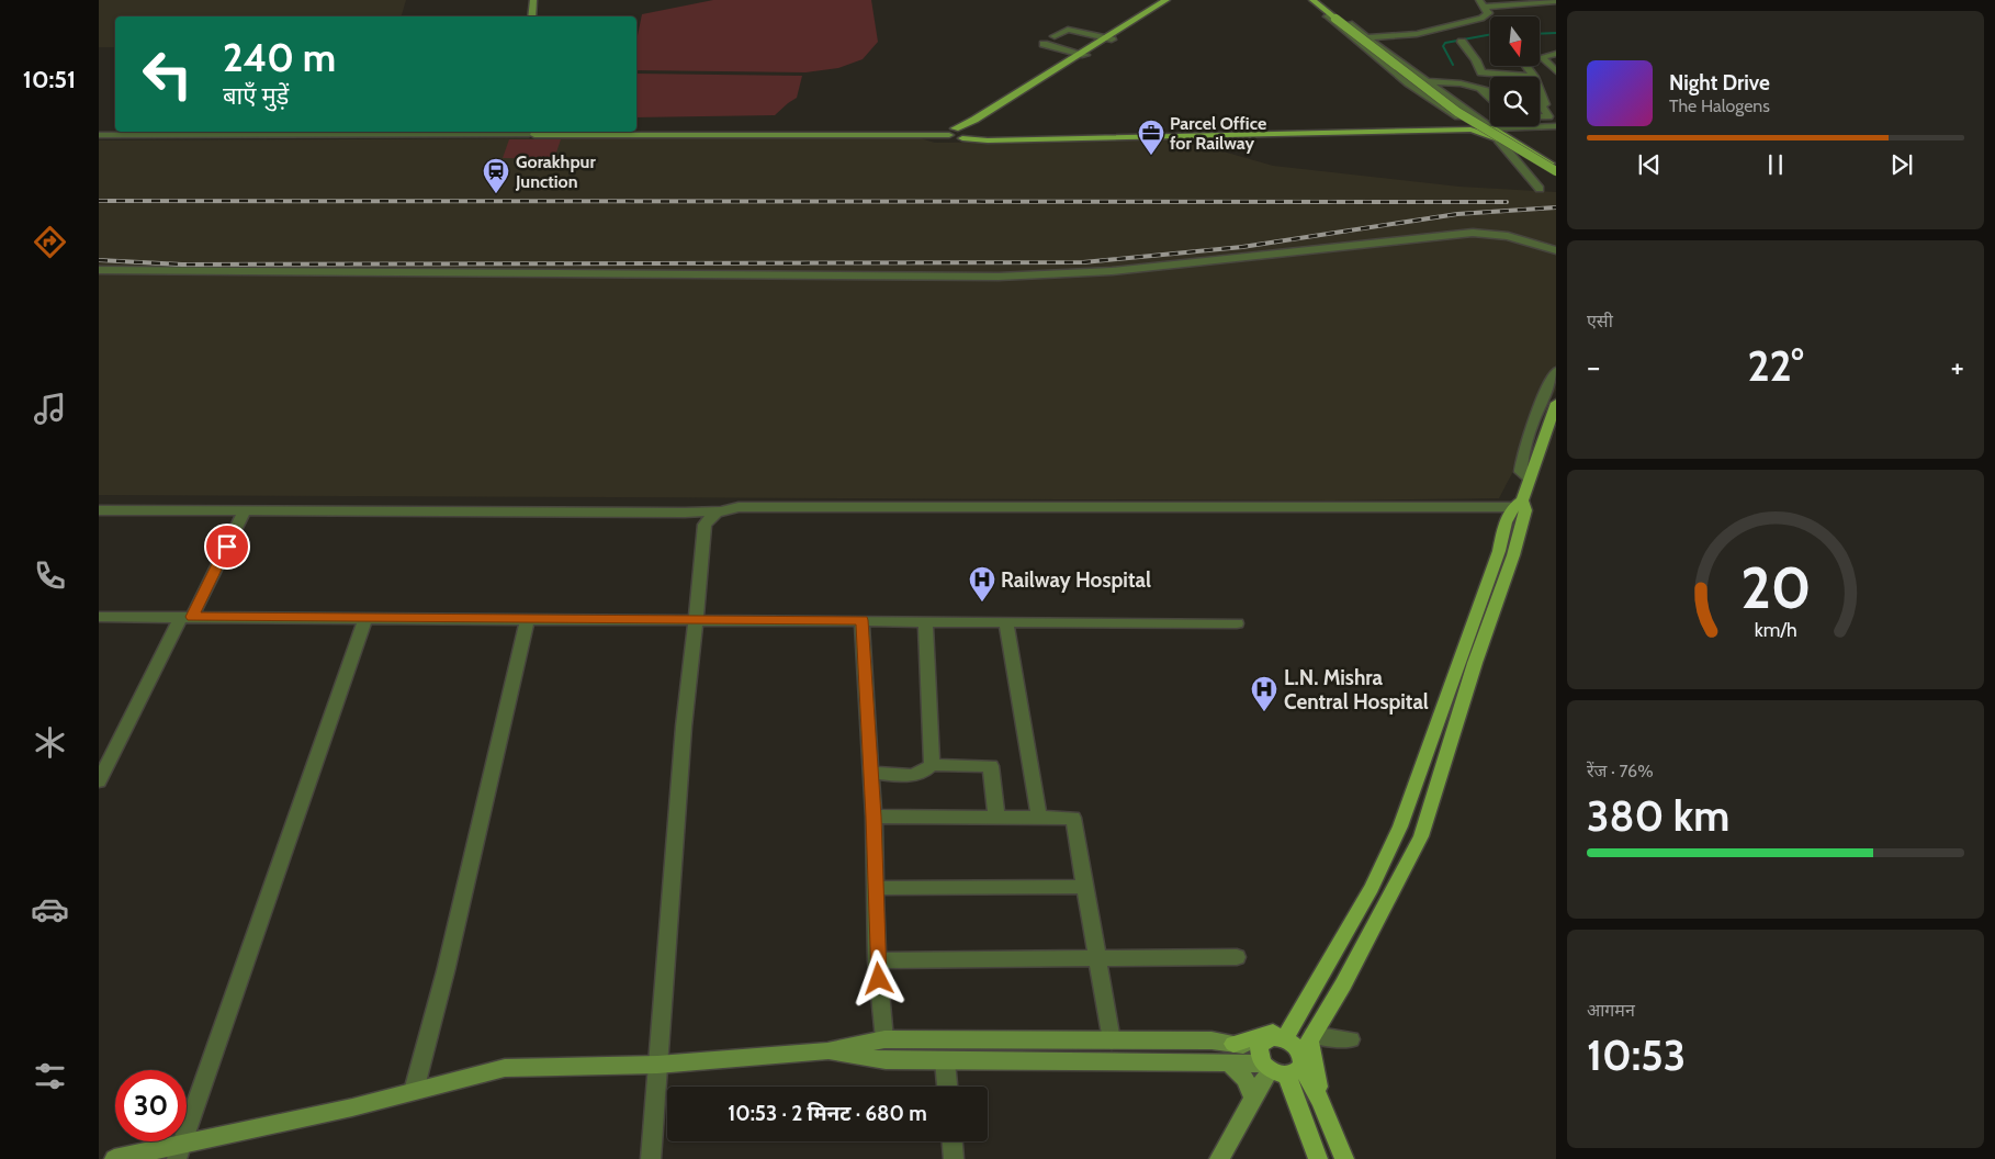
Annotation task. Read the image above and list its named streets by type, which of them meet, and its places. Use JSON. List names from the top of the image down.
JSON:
{
  "places": {
    "office": ["Parcel Office for Railway"],
    "station": ["Gorakhpur Junction"],
    "hospital": ["Railway Hospital", "L.N. Mishra Central Hospital"]
  },
  "north": "bottom",
  "page": {
    "tabs": "10:51",
    "turn": ["240 m", "बाएँ मुड़ें"],
    "song": ["Night Drive", "The Halogens"],
    "tile": [
      "एसी",
      ["रेंज · 76%", "380 km"],
      ["आगमन", "10:53"]
    ],
    "heat": ["−", "22°", "+"],
    "limit": "30",
    "trip": "10:53 · 2 मिनट · 680 m",
    "gauge": ["20", "km/h"]
  }
}
